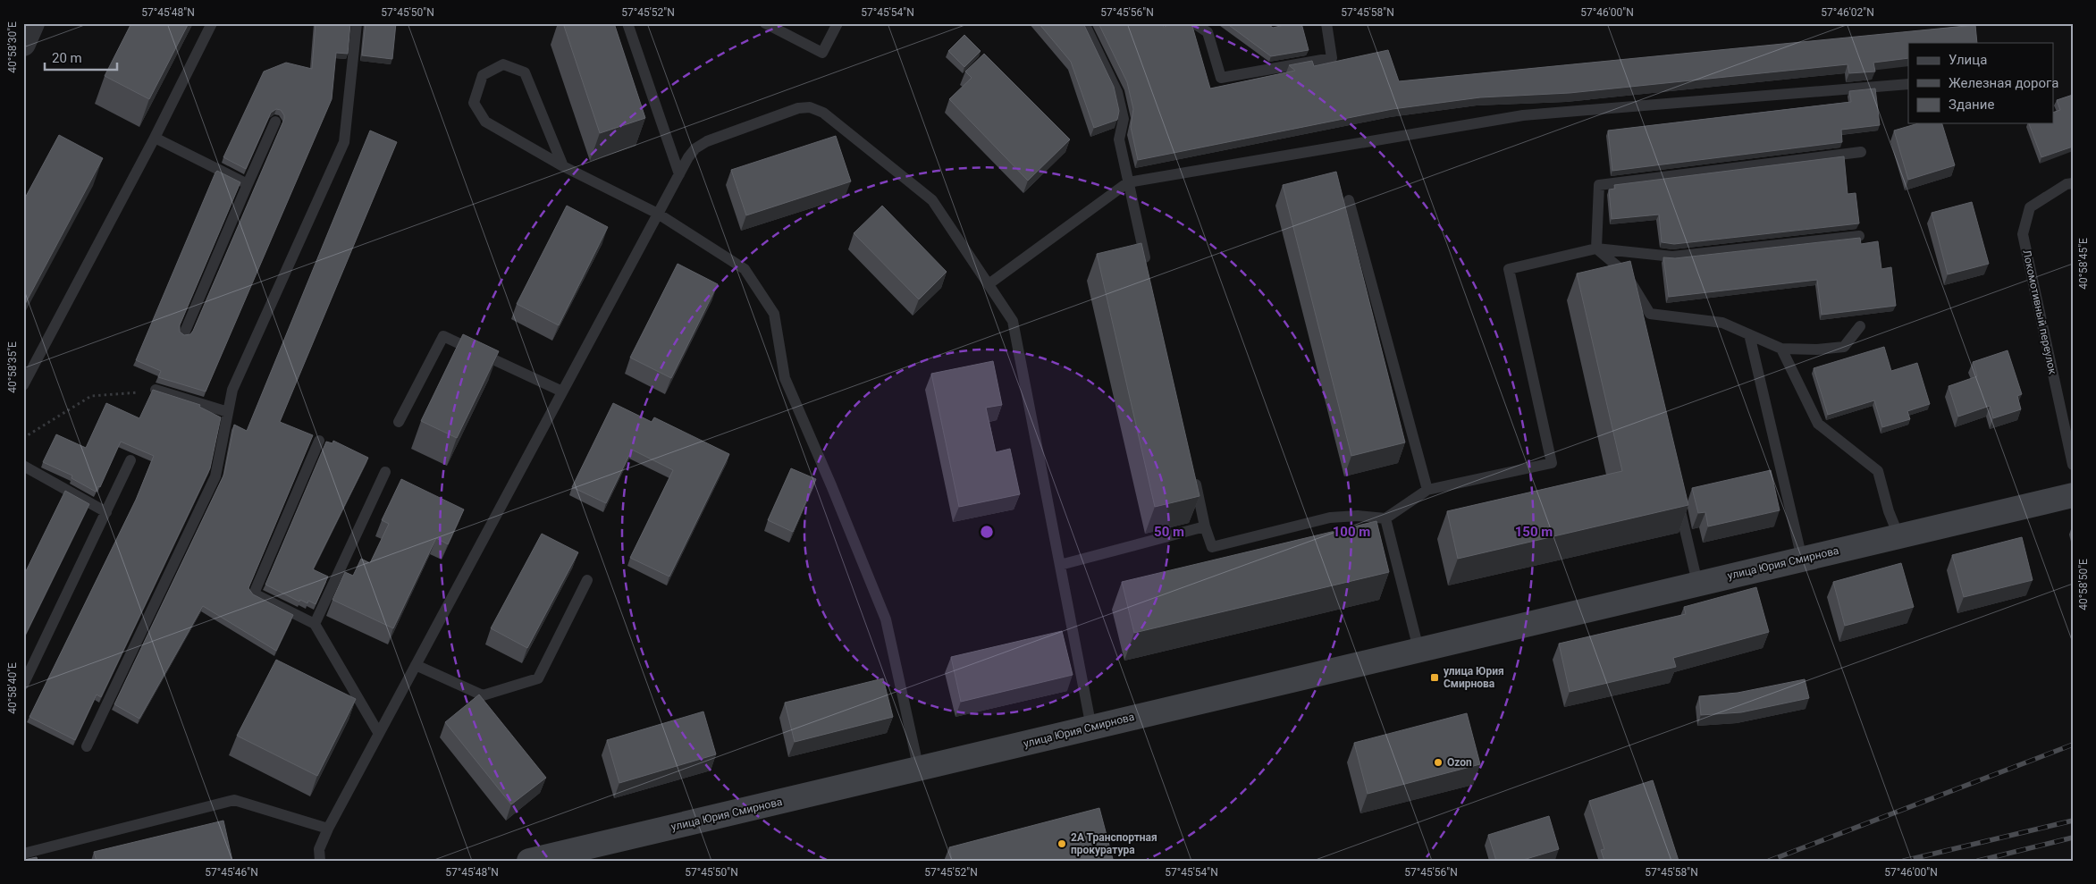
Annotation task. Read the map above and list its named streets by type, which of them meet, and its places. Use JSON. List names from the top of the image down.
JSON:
{
  "streets": {
    "main road": ["улица Юрия Смирнова"],
    "lane": ["Локомотивный переулок"]
  },
  "places": {
    "transit": ["улица Юрия Смирнова"],
    "other": ["Ozon", "2А Транспортная прокуратура"]
  },
  "legend": ["Улица", "Железная дорога", "Здание"],
  "scale_bar": "20 m",
  "coordinates": [
    "57°45'48\"N",
    "57°45'50\"N",
    "57°45'52\"N",
    "57°45'54\"N",
    "57°45'56\"N",
    "57°45'58\"N",
    "57°46'00\"N",
    "57°46'02\"N",
    "40°58'30\"E",
    "40°58'45\"E",
    "40°58'35\"E",
    "40°58'50\"E",
    "40°58'40\"E",
    "57°45'46\"N"
  ],
  "rings": ["50 m", "100 m", "150 m"]
}
